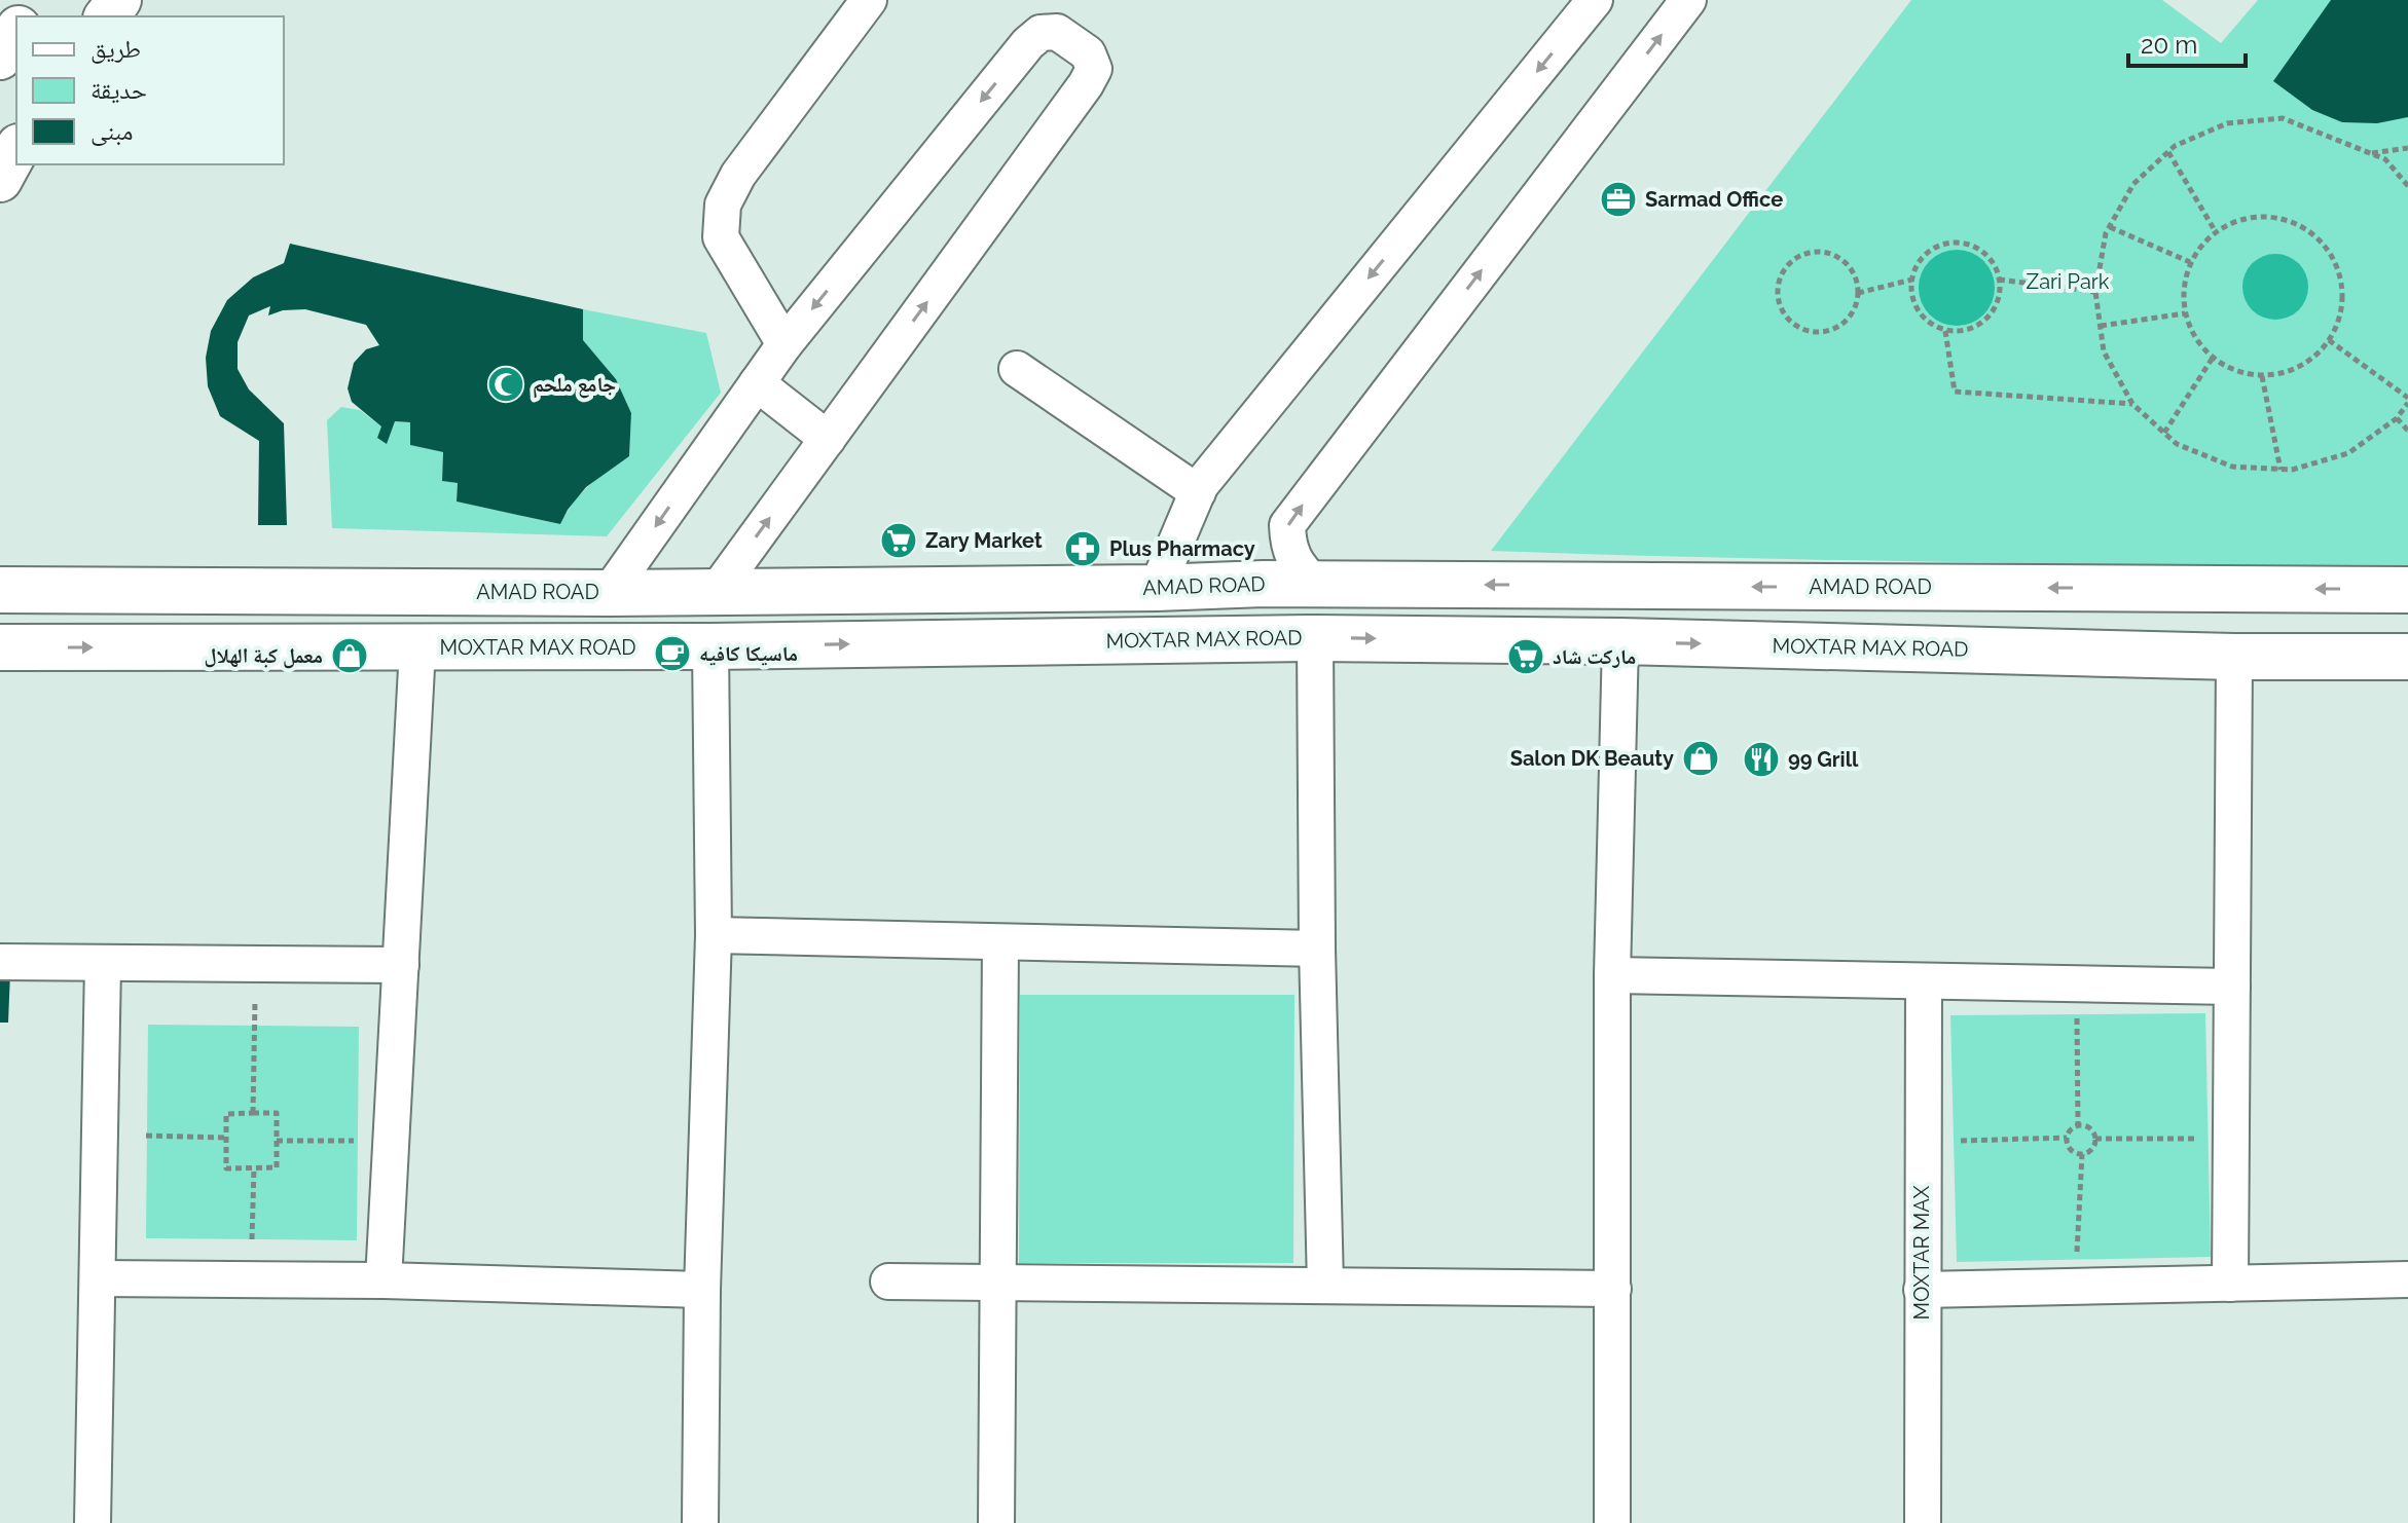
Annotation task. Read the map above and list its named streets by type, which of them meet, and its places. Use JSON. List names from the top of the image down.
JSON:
{
  "streets": {
    "main road": ["AMAD ROAD", "MOXTAR MAX ROAD"],
    "street": ["MOXTAR MAX"]
  },
  "one_way": ["AMAD ROAD", "MOXTAR MAX ROAD"],
  "parks": ["Zari Park"],
  "places": {
    "office": ["Sarmad Office"],
    "mosque": ["جامع ملحم"],
    "supermarket": ["Zary Market", "ماركت شاد"],
    "pharmacy": ["Plus Pharmacy"],
    "cafe": ["ماسيكا كافيه"],
    "shop": ["معمل كبة الهلال", "Salon DK Beauty"],
    "restaurant": ["99 Grill"]
  },
  "legend": ["طريق", "حديقة", "مبنى"],
  "scale_bar": "20 m"
}
